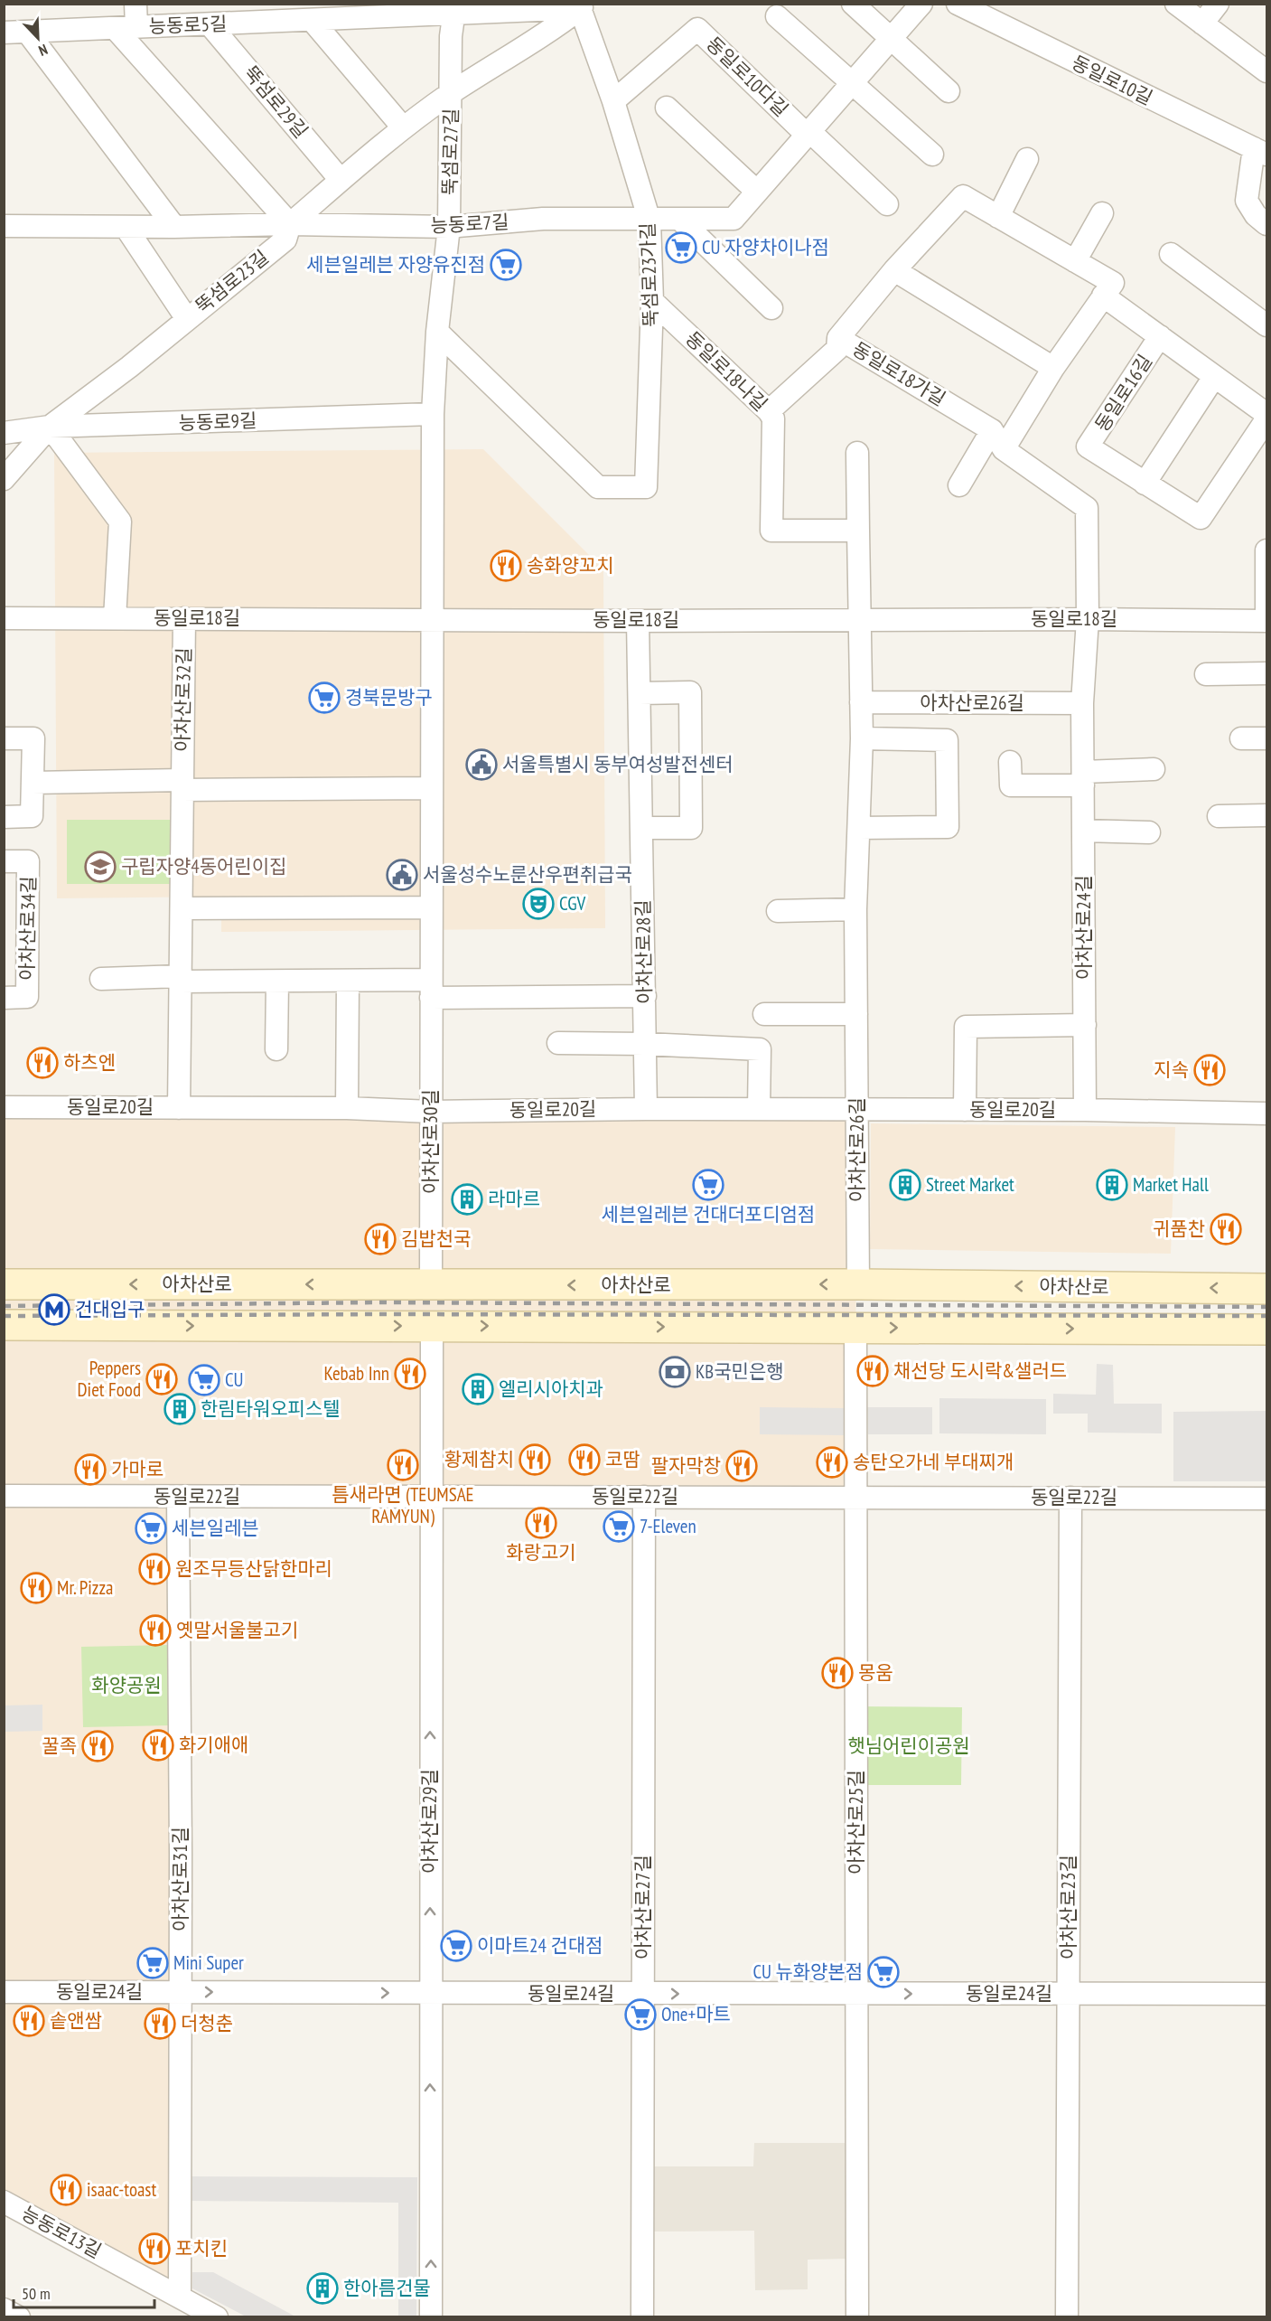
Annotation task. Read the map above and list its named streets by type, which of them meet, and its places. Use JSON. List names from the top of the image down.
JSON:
{
  "streets": {
    "main road": ["아차산로"],
    "street": [
      "능동로5길",
      "동일로10다길",
      "동일로10길",
      "뚝섬로29길",
      "뚝섬로27길",
      "능동로7길",
      "뚝섬로23가길",
      "뚝섬로23길",
      "동일로18나길",
      "동일로18가길",
      "동일로16길",
      "능동로9길",
      "동일로18길",
      "아차산로32길",
      "아차산로26길",
      "아차산로24길",
      "아차산로34길",
      "아차산로28길",
      "동일로20길",
      "아차산로30길",
      "동일로22길",
      "아차산로29길",
      "아차산로25길",
      "아차산로31길",
      "아차산로27길",
      "아차산로23길",
      "동일로24길",
      "능동로13길"
    ]
  },
  "crossings": [
    ["능동로5길", "뚝섬로29길"],
    ["능동로5길", "뚝섬로27길"],
    ["능동로5길", "뚝섬로23가길"],
    ["능동로5길", "뚝섬로23길"],
    ["동일로10다길", "뚝섬로23가길"],
    ["뚝섬로29길", "뚝섬로23길"],
    ["뚝섬로27길", "능동로7길"],
    ["뚝섬로27길", "뚝섬로23가길"],
    ["뚝섬로27길", "뚝섬로23길"],
    ["뚝섬로27길", "능동로9길"],
    ["뚝섬로27길", "동일로18길"],
    ["뚝섬로27길", "아차산로30길"],
    ["능동로7길", "뚝섬로23가길"],
    ["능동로7길", "뚝섬로23길"],
    ["뚝섬로23가길", "뚝섬로23길"],
    ["뚝섬로23가길", "동일로18나길"],
    ["뚝섬로23길", "능동로9길"],
    ["동일로18나길", "동일로18가길"],
    ["동일로18가길", "동일로18길"],
    ["동일로18가길", "아차산로24길"],
    ["동일로18길", "아차산로32길"],
    ["동일로18길", "아차산로26길"],
    ["동일로18길", "아차산로24길"],
    ["동일로18길", "아차산로28길"],
    ["동일로18길", "아차산로30길"],
    ["아차산로32길", "동일로20길"],
    ["아차산로26길", "아차산로24길"],
    ["아차산로26길", "동일로20길"],
    ["아차산로26길", "아차산로"],
    ["아차산로24길", "동일로20길"],
    ["아차산로28길", "동일로20길"],
    ["동일로20길", "아차산로30길"],
    ["아차산로30길", "아차산로"],
    ["아차산로", "아차산로29길"],
    ["아차산로", "아차산로25길"],
    ["동일로22길", "아차산로29길"],
    ["동일로22길", "아차산로25길"],
    ["동일로22길", "아차산로31길"],
    ["동일로22길", "아차산로27길"],
    ["동일로22길", "아차산로23길"],
    ["아차산로29길", "동일로24길"],
    ["아차산로25길", "동일로24길"],
    ["아차산로31길", "동일로24길"],
    ["아차산로31길", "능동로13길"],
    ["아차산로27길", "동일로24길"],
    ["아차산로23길", "동일로24길"]
  ],
  "one_way": ["아차산로29길", "동일로24길"],
  "parks": ["화양공원", "햇님어린이공원"],
  "places": {
    "supermarket": [
      "CU 자양차이나점",
      "세븐일레븐 자양유진점",
      "경북문방구",
      "세븐일레븐 건대더포디엄점",
      "CU",
      "7-Eleven",
      "세븐일레븐",
      "이마트24 건대점",
      "Mini Super",
      "CU 뉴화양본점",
      "One+마트"
    ],
    "restaurant": [
      "송화양꼬치",
      "하츠엔",
      "지속",
      "귀품찬",
      "김밥천국",
      "채선당 도시락&샐러드",
      "Kebab Inn",
      "Peppers Diet Food",
      "황제참치",
      "코땀",
      "송탄오가네 부대찌개",
      "틈새라면 (TEUMSAE RAMYUN)",
      "팔자막창",
      "가마로",
      "화랑고기",
      "원조무등산닭한마리",
      "Mr. Pizza",
      "옛말서울불고기",
      "몽움",
      "화기애애",
      "꿀족",
      "솥앤쌈",
      "더청춘",
      "isaac-toast",
      "포치킨"
    ],
    "public building": ["서울특별시 동부여성발전센터", "서울성수노룬산우편취급국"],
    "school or university": ["구립자양4동어린이집"],
    "theatre": ["CGV"],
    "building": [
      "Street Market",
      "Market Hall",
      "라마르",
      "엘리시아치과",
      "한림타워오피스텔",
      "한아름건물"
    ],
    "metro station": ["건대입구"],
    "bank": ["KB국민은행"]
  },
  "scale_bar": "50 m",
  "north": "bottom right"
}
